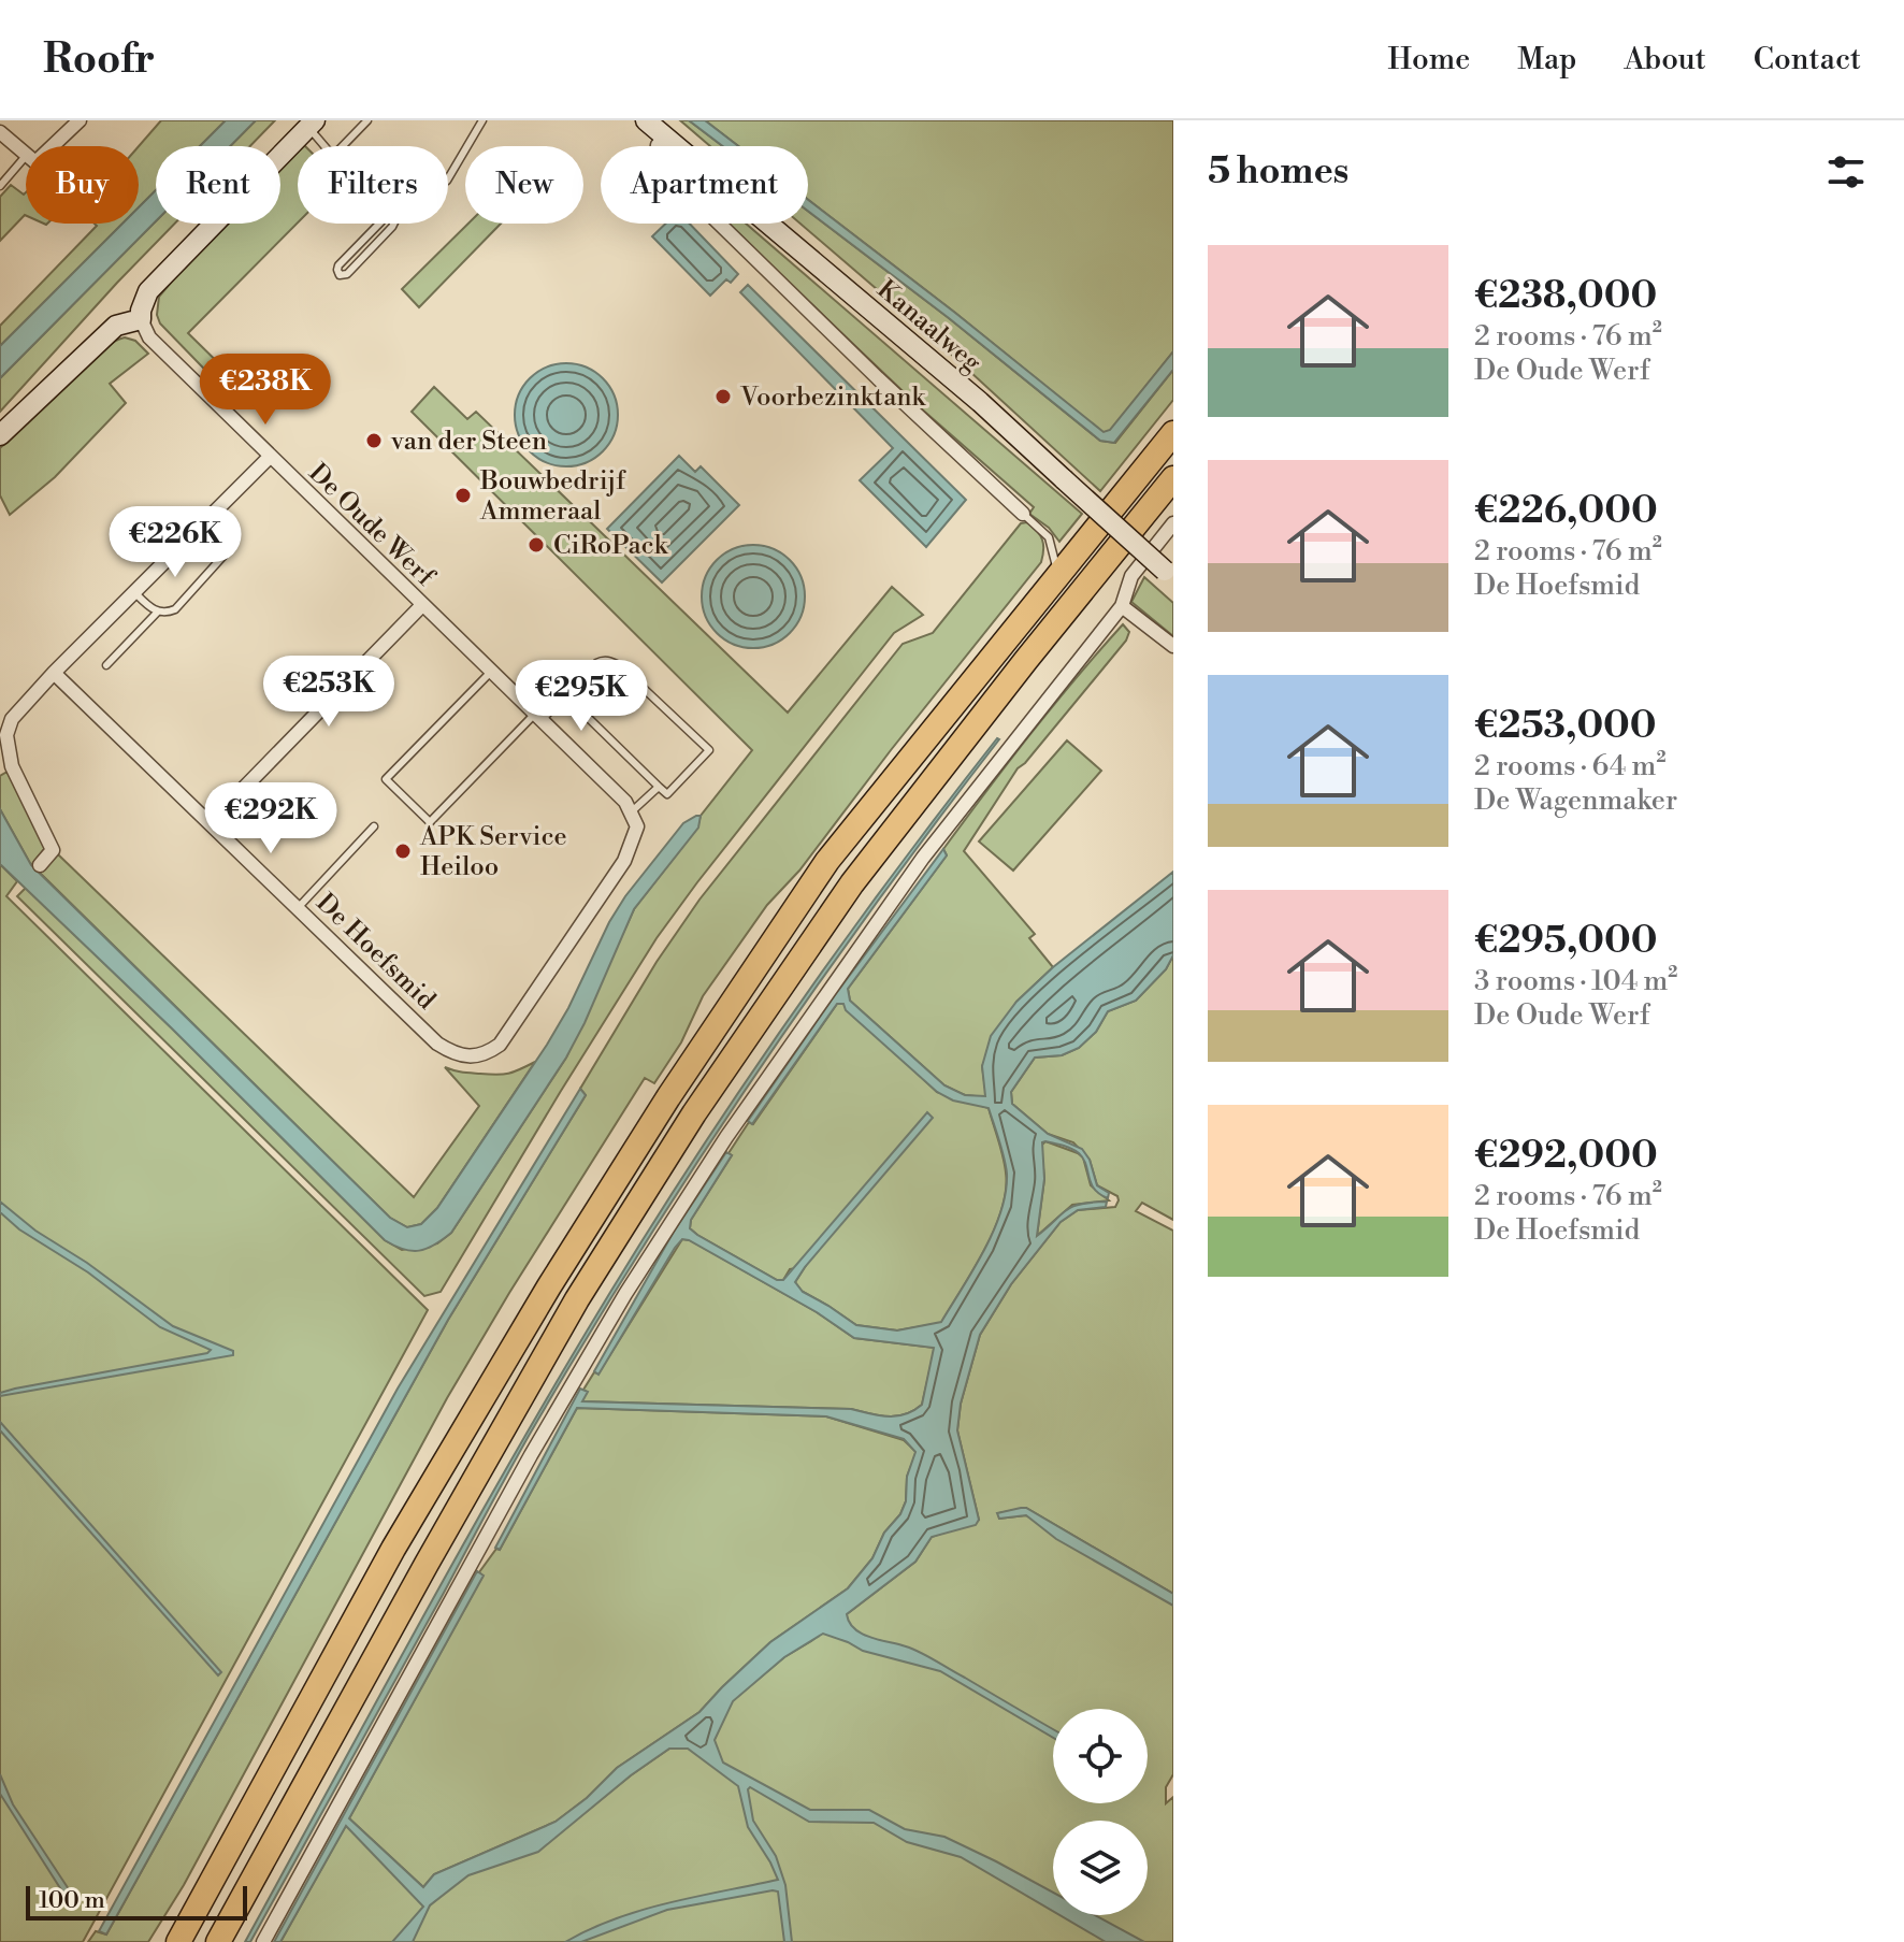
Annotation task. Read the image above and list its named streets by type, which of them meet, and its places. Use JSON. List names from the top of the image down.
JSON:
{
  "streets": {
    "street": ["Kanaalweg", "De Oude Werf", "De Hoefsmid"]
  },
  "crossings": [
    ["De Oude Werf", "De Hoefsmid"]
  ],
  "places": [
    "Voorbezinktank",
    "van der Steen",
    "Bouwbedrijf Ammeraal",
    "CiRoPack",
    "APK Service Heiloo"
  ],
  "scale_bar": "100 m",
  "page": {
    "header": "Roofr",
    "nav": [
      "Home",
      "Map",
      "About",
      "Contact"
    ],
    "heading": "5 homes",
    "chip": [
      "Buy",
      "Rent",
      "Filters",
      "New",
      "Apartment"
    ],
    "list": [
      {
        "name": "€238,000",
        "note": "2 rooms · 76 m² · De Oude Werf"
      },
      {
        "name": "€226,000",
        "note": "2 rooms · 76 m² · De Hoefsmid"
      },
      {
        "name": "€253,000",
        "note": "2 rooms · 64 m² · De Wagenmaker"
      },
      {
        "name": "€295,000",
        "note": "3 rooms · 104 m² · De Oude Werf"
      },
      {
        "name": "€292,000",
        "note": "2 rooms · 76 m² · De Hoefsmid"
      }
    ],
    "price": [
      "€238K",
      "€226K",
      "€253K",
      "€295K",
      "€292K"
    ],
    "scale": "100 m"
  }
}
